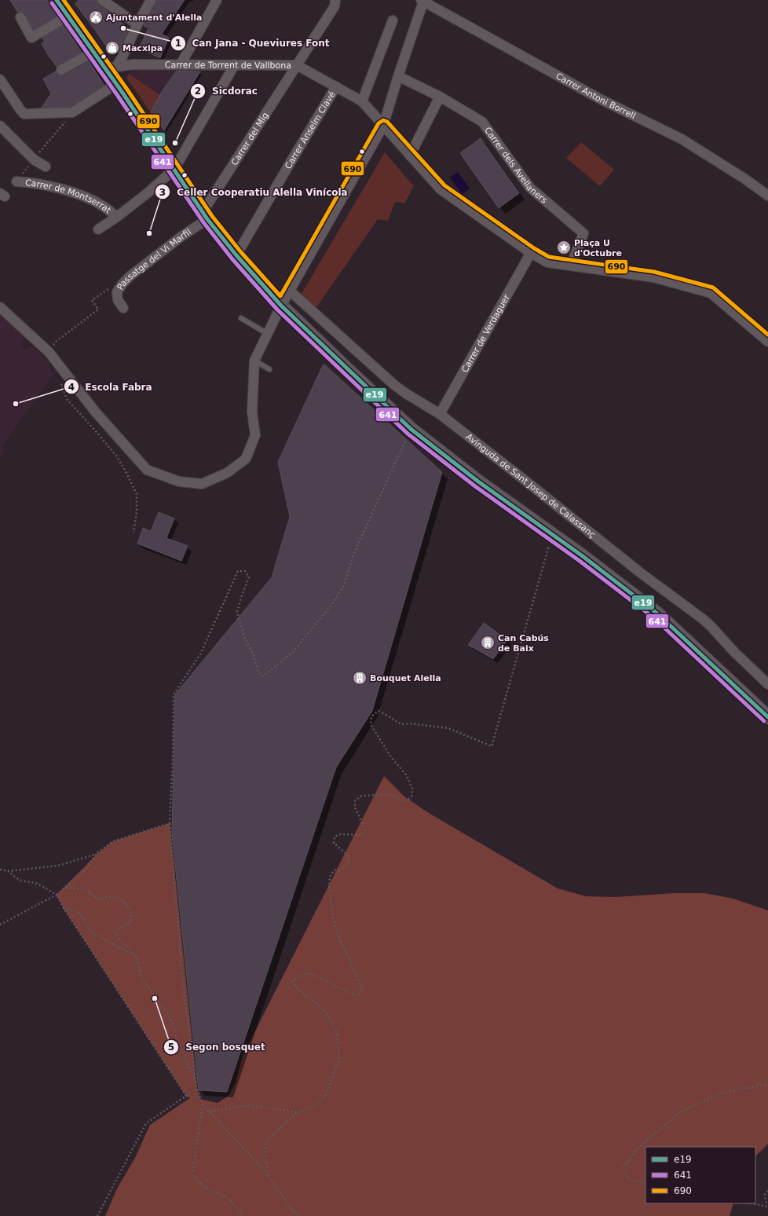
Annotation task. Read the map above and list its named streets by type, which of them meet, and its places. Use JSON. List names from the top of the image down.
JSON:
{
  "streets": {
    "street": [
      "Carrer de Torrent de Vallbona",
      "Carrer Antoni Borrell",
      "Carrer Anselm Clavé",
      "Carrer del Mig",
      "Carrer dels Avellaners",
      "Carrer de Montserrat",
      "Passatge del Vi Marfil",
      "Carrer de Verdaguer",
      "Avinguda de Sant Josep de Calassanç"
    ]
  },
  "crossings": [
    ["Carrer de Torrent de Vallbona", "Carrer Anselm Clavé"],
    ["Carrer de Torrent de Vallbona", "Carrer del Mig"],
    ["Carrer de Torrent de Vallbona", "Carrer dels Avellaners"],
    ["Carrer de Torrent de Vallbona", "Carrer de Montserrat"],
    ["Carrer de Torrent de Vallbona", "Carrer de Verdaguer"],
    ["Carrer del Mig", "Passatge del Vi Marfil"],
    ["Carrer de Verdaguer", "Avinguda de Sant Josep de Calassanç"]
  ],
  "places": {
    "public building": ["Ajuntament d'Alella"],
    "other": [
      "Can Jana - Queviures Font",
      "Sicdorac",
      "Celler Cooperatiu Alella Vinícola",
      "Escola Fabra",
      "Segon bosquet"
    ],
    "shop": ["Macxipa"],
    "place": ["Plaça U d'Octubre"],
    "building": ["Can Cabús de Baix", "Bouquet Alella"]
  },
  "lines": ["transit line e19", "transit line 690", "transit line 641"],
  "legend": ["e19", "641", "690"]
}
